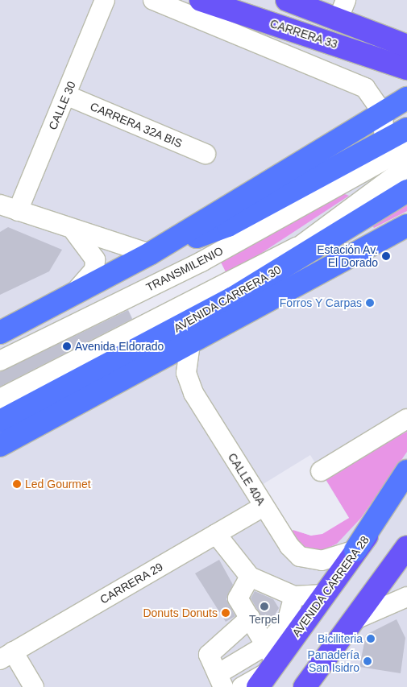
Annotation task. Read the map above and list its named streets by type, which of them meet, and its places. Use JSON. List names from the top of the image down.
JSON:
{
  "streets": {
    "highway": ["AVENIDA CARRERA 30"],
    "main road": ["CARRERA 33", "AVENIDA CARRERA 28"],
    "street": [
      "CALLE 30",
      "CARRERA 32A BIS",
      "TRANSMILENIO",
      "CALLE 40A",
      "CARRERA 29"
    ]
  },
  "crossings": [
    ["CALLE 30", "CARRERA 32A BIS"],
    ["AVENIDA CARRERA 30", "CALLE 40A"],
    ["CALLE 40A", "CARRERA 29"],
    ["CALLE 40A", "AVENIDA CARRERA 28"]
  ],
  "places": [
    "Estación Av. El Dorado",
    "Forros Y Carpas",
    "Avenida Eldorado",
    "Led Gourmet",
    "Terpel",
    "Donuts Donuts",
    "Biciliteria",
    "Panadería San Isidro"
  ]
}
